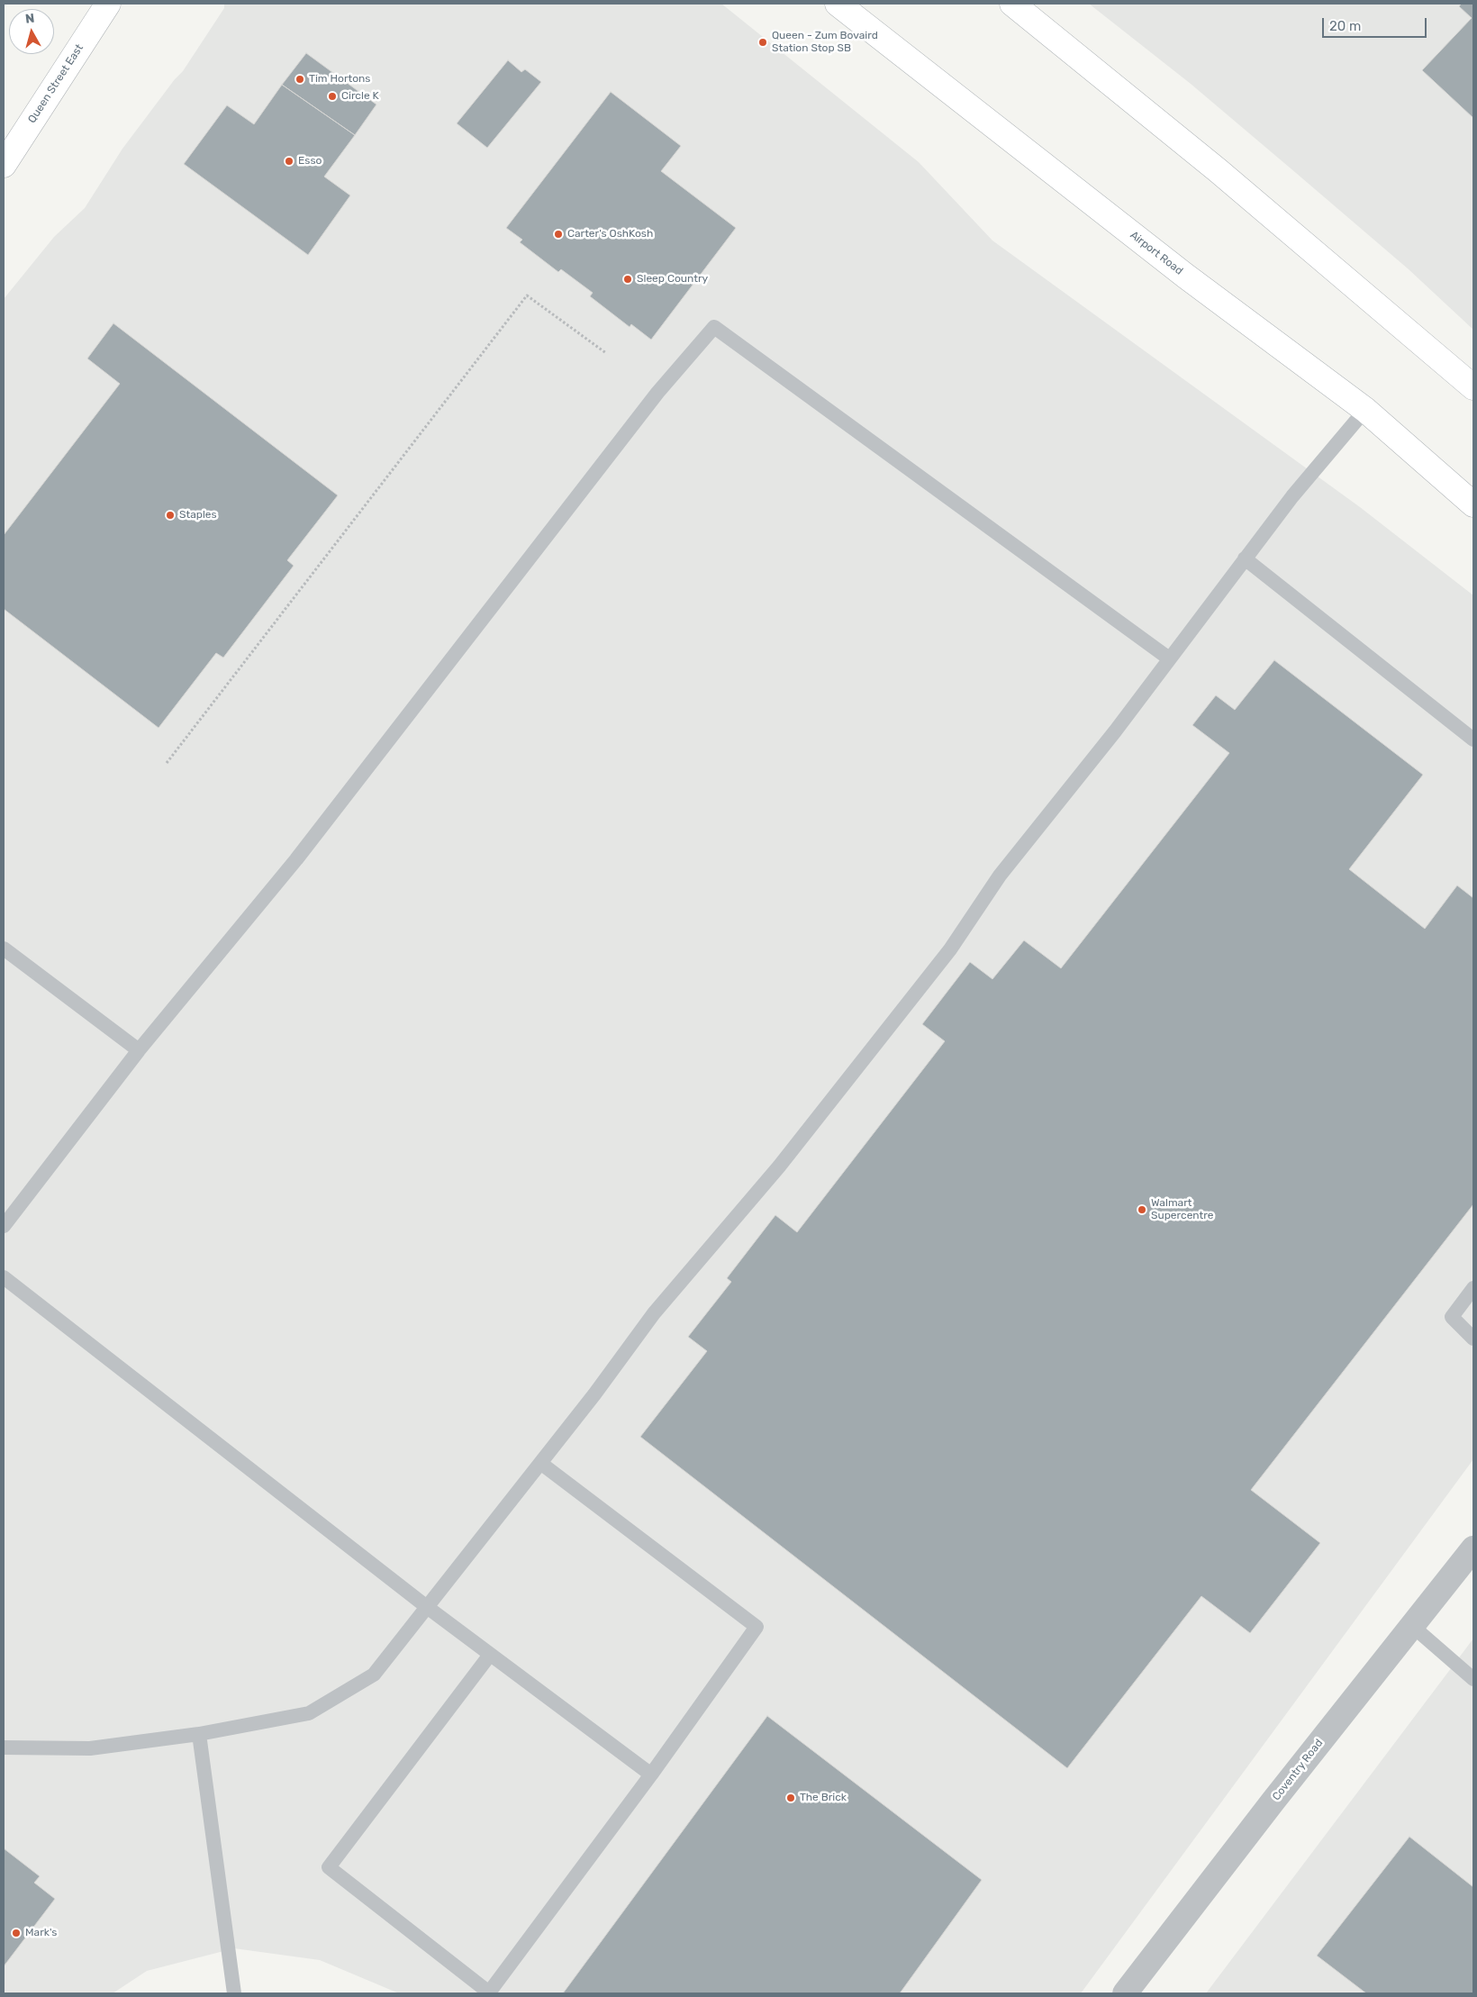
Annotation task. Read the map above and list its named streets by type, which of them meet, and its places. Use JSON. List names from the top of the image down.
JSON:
{
  "streets": {
    "main road": ["Queen Street East", "Airport Road"],
    "street": ["Coventry Road"]
  },
  "places": [
    "Queen - Zum Bovaird Station Stop SB",
    "Tim Hortons",
    "Circle K",
    "Esso",
    "Carter's OshKosh",
    "Sleep Country",
    "Staples",
    "Walmart Supercentre",
    "The Brick",
    "Mark's"
  ],
  "scale_bar": "20 m",
  "north": "top"
}
